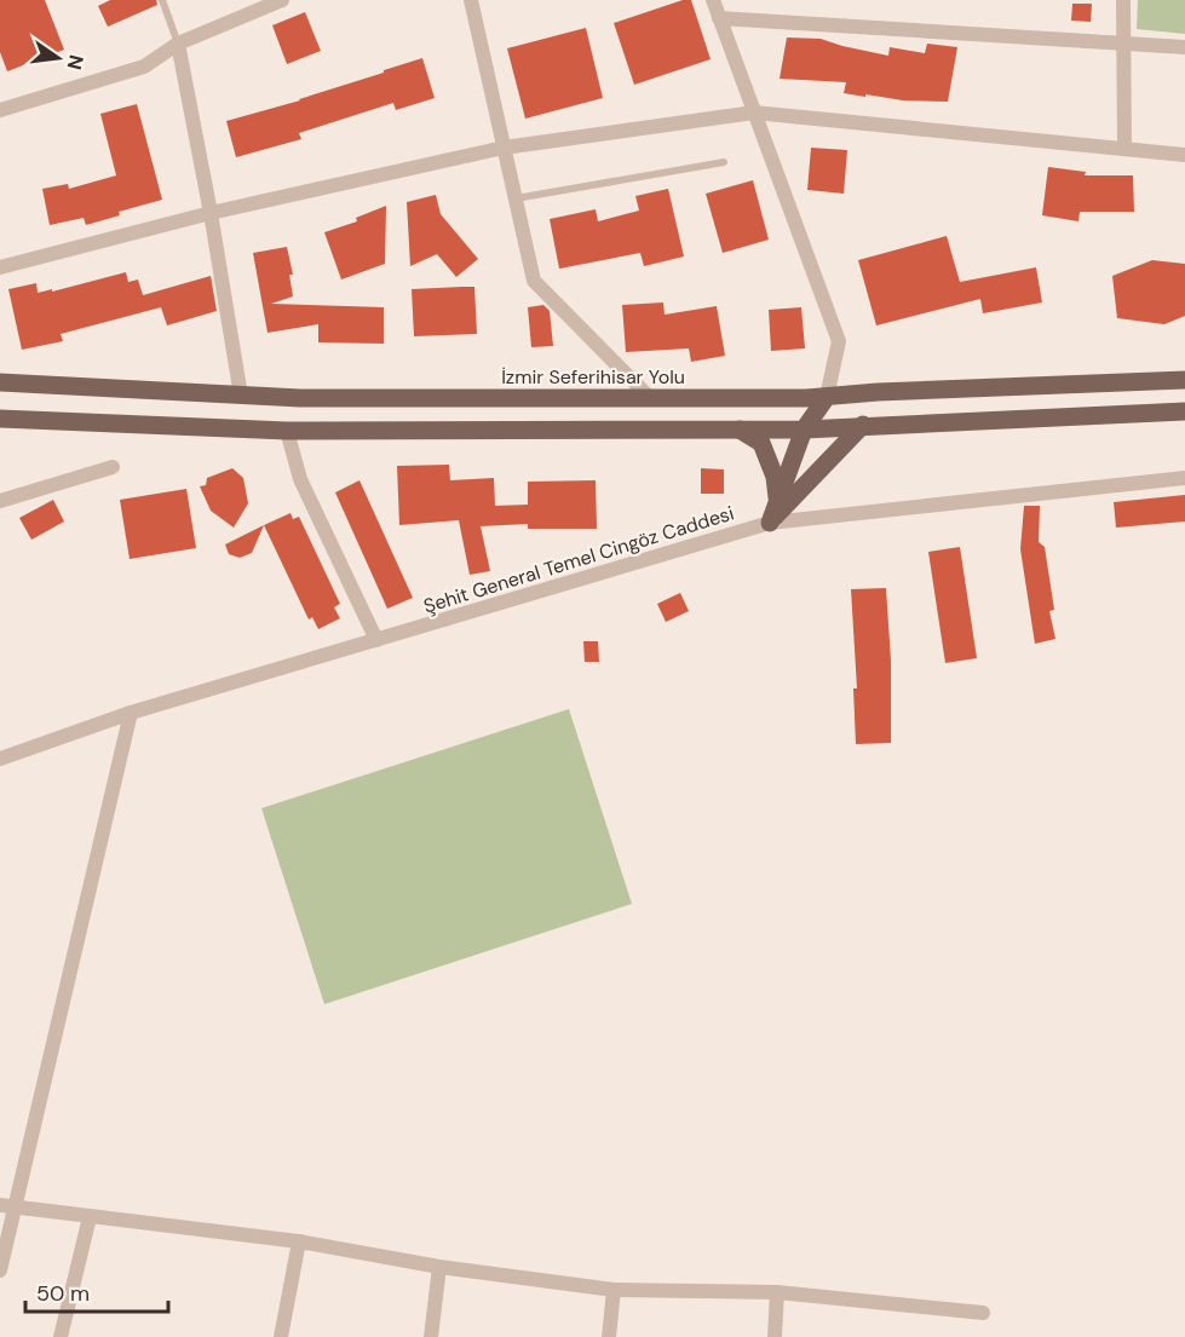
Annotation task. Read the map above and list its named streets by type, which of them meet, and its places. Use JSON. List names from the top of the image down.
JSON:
{
  "streets": {
    "main road": ["İzmir Seferihisar Yolu"],
    "street": ["Şehit General Temel Cingöz Caddesi"]
  },
  "scale_bar": "50 m",
  "north": "right"
}
